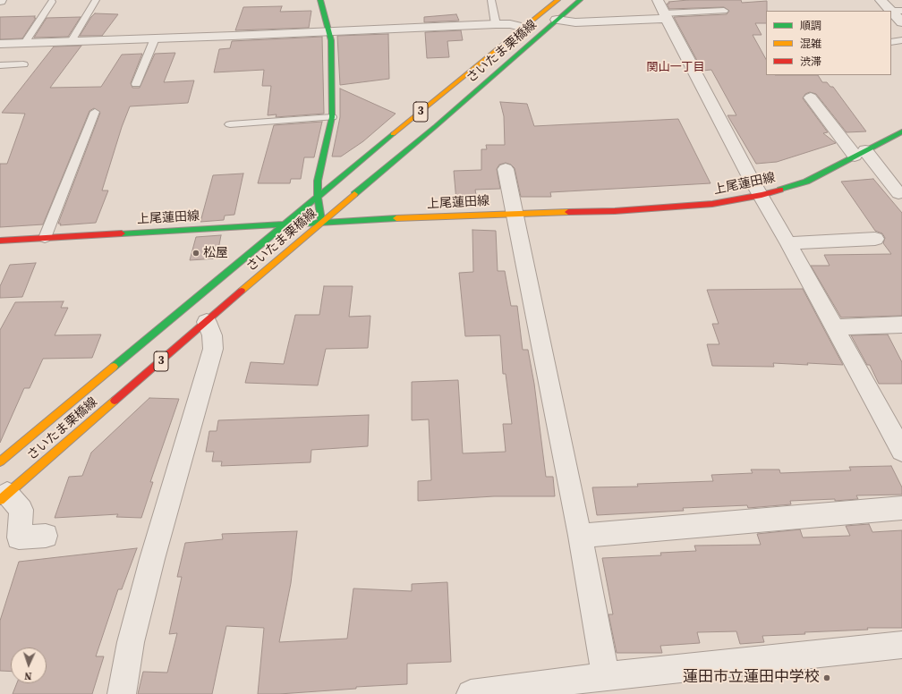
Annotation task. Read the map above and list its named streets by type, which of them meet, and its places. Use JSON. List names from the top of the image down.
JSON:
{
  "streets": {
    "main road": ["さいたま栗橋線", "3", "上尾蓮田線"]
  },
  "crossings": [
    ["さいたま栗橋線", "上尾蓮田線"]
  ],
  "districts": ["関山一丁目"],
  "places": ["松屋", "蓮田市立蓮田中学校"],
  "legend": ["順調", "混雑", "渋滞"],
  "north": "bottom"
}
